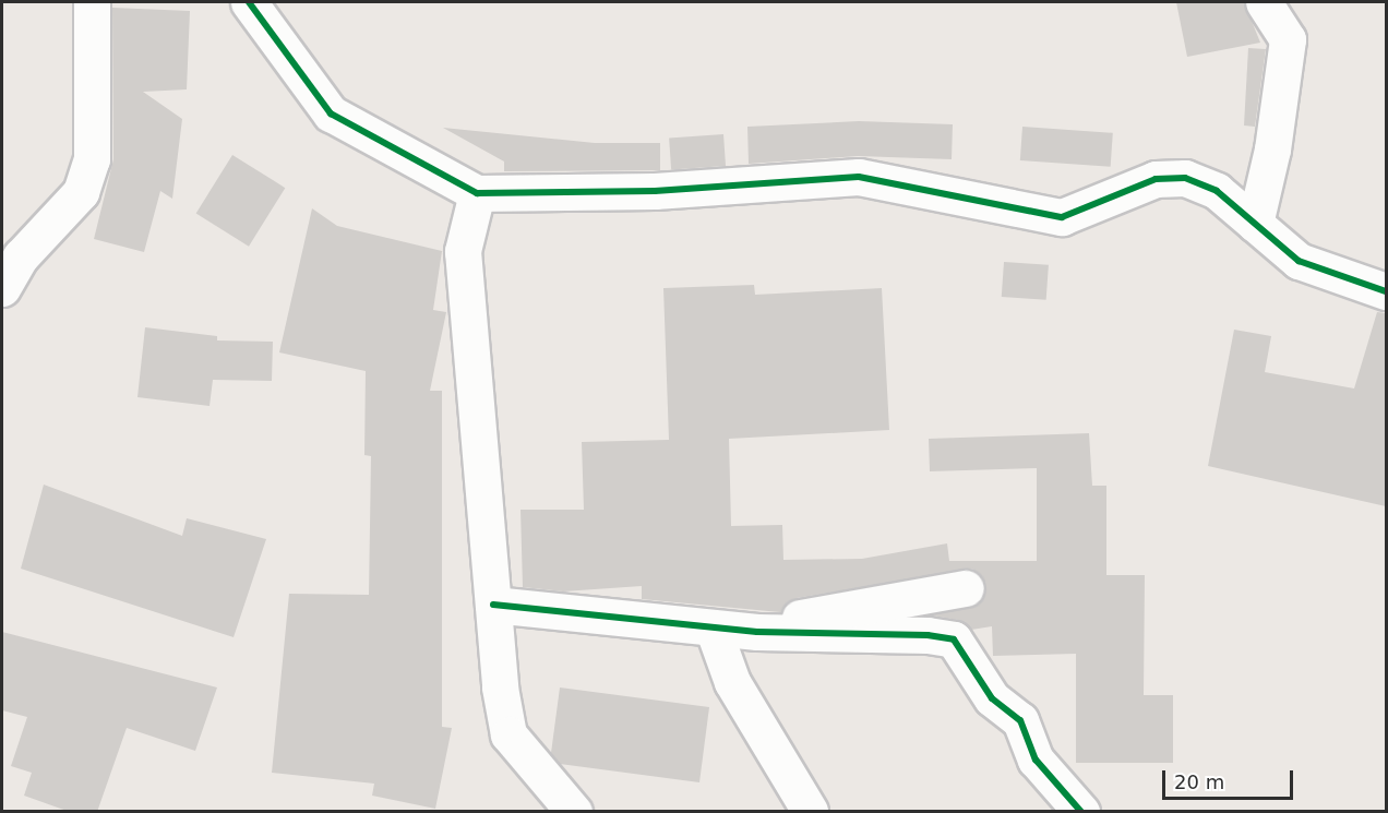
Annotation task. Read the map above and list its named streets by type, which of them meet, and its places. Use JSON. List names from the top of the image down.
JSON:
{
  "scale_bar": "20 m"
}
